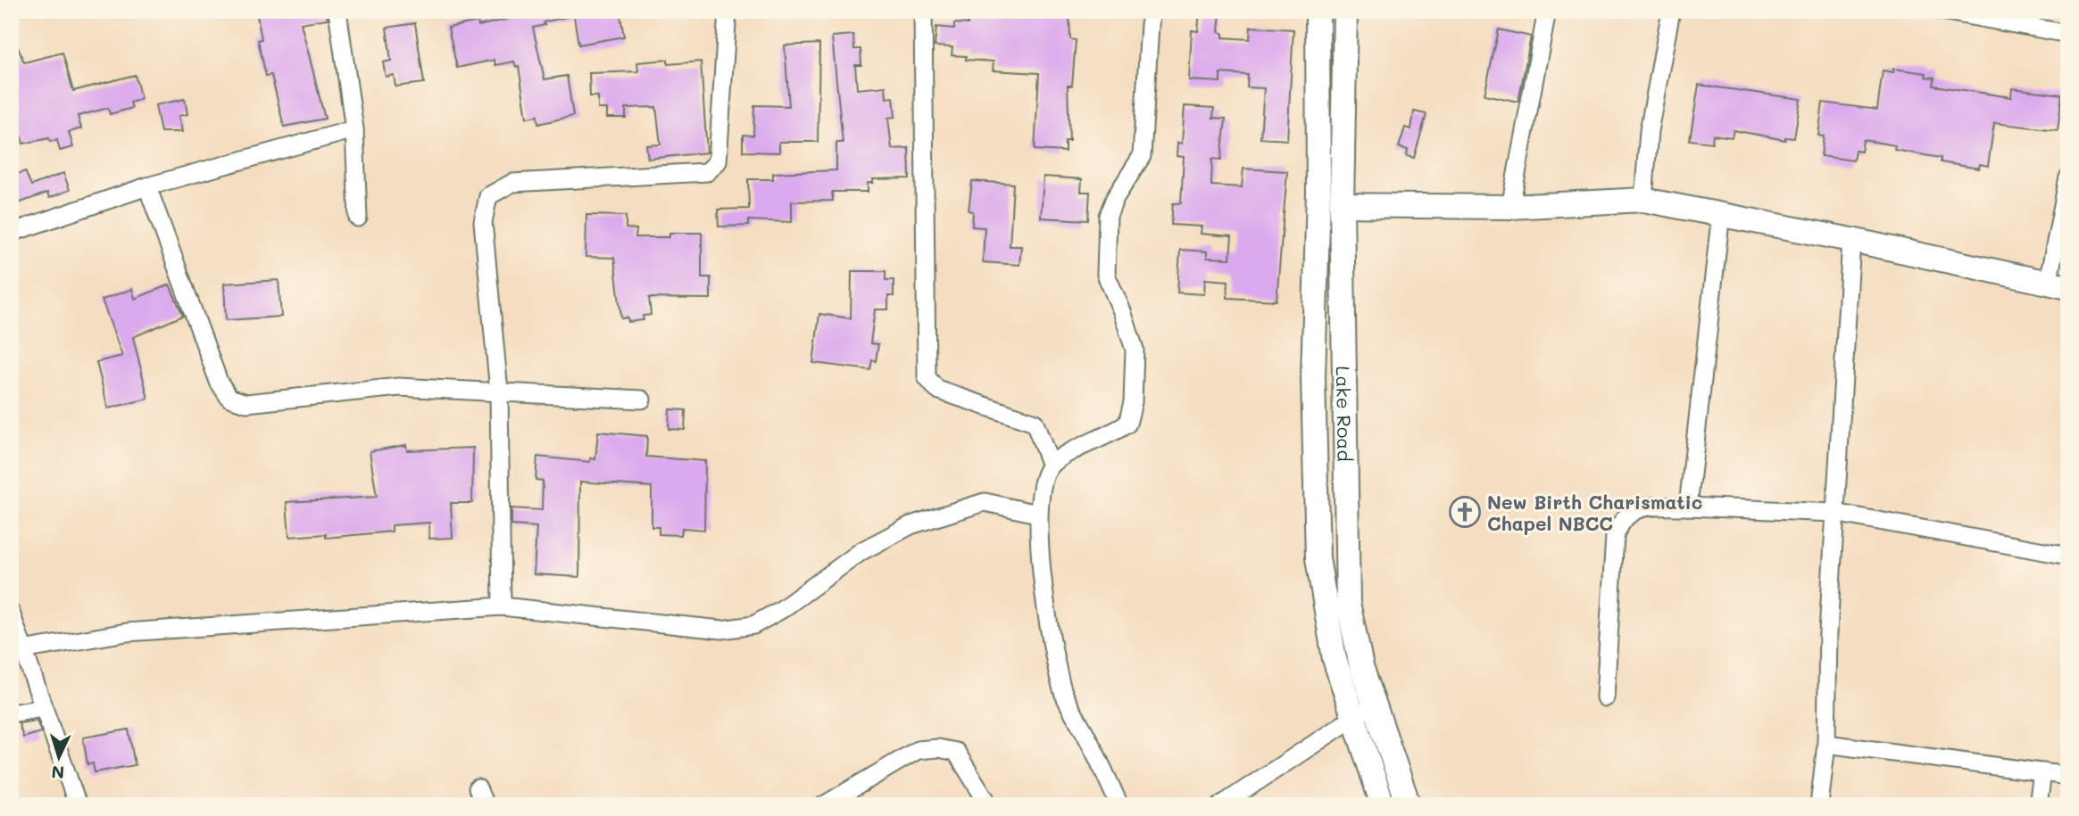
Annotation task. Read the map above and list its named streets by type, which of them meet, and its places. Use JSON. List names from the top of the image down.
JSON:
{
  "streets": {
    "main road": ["Lake Road"]
  },
  "places": {
    "church": ["New Birth Charismatic Chapel NBCC"]
  },
  "north": "bottom"
}
